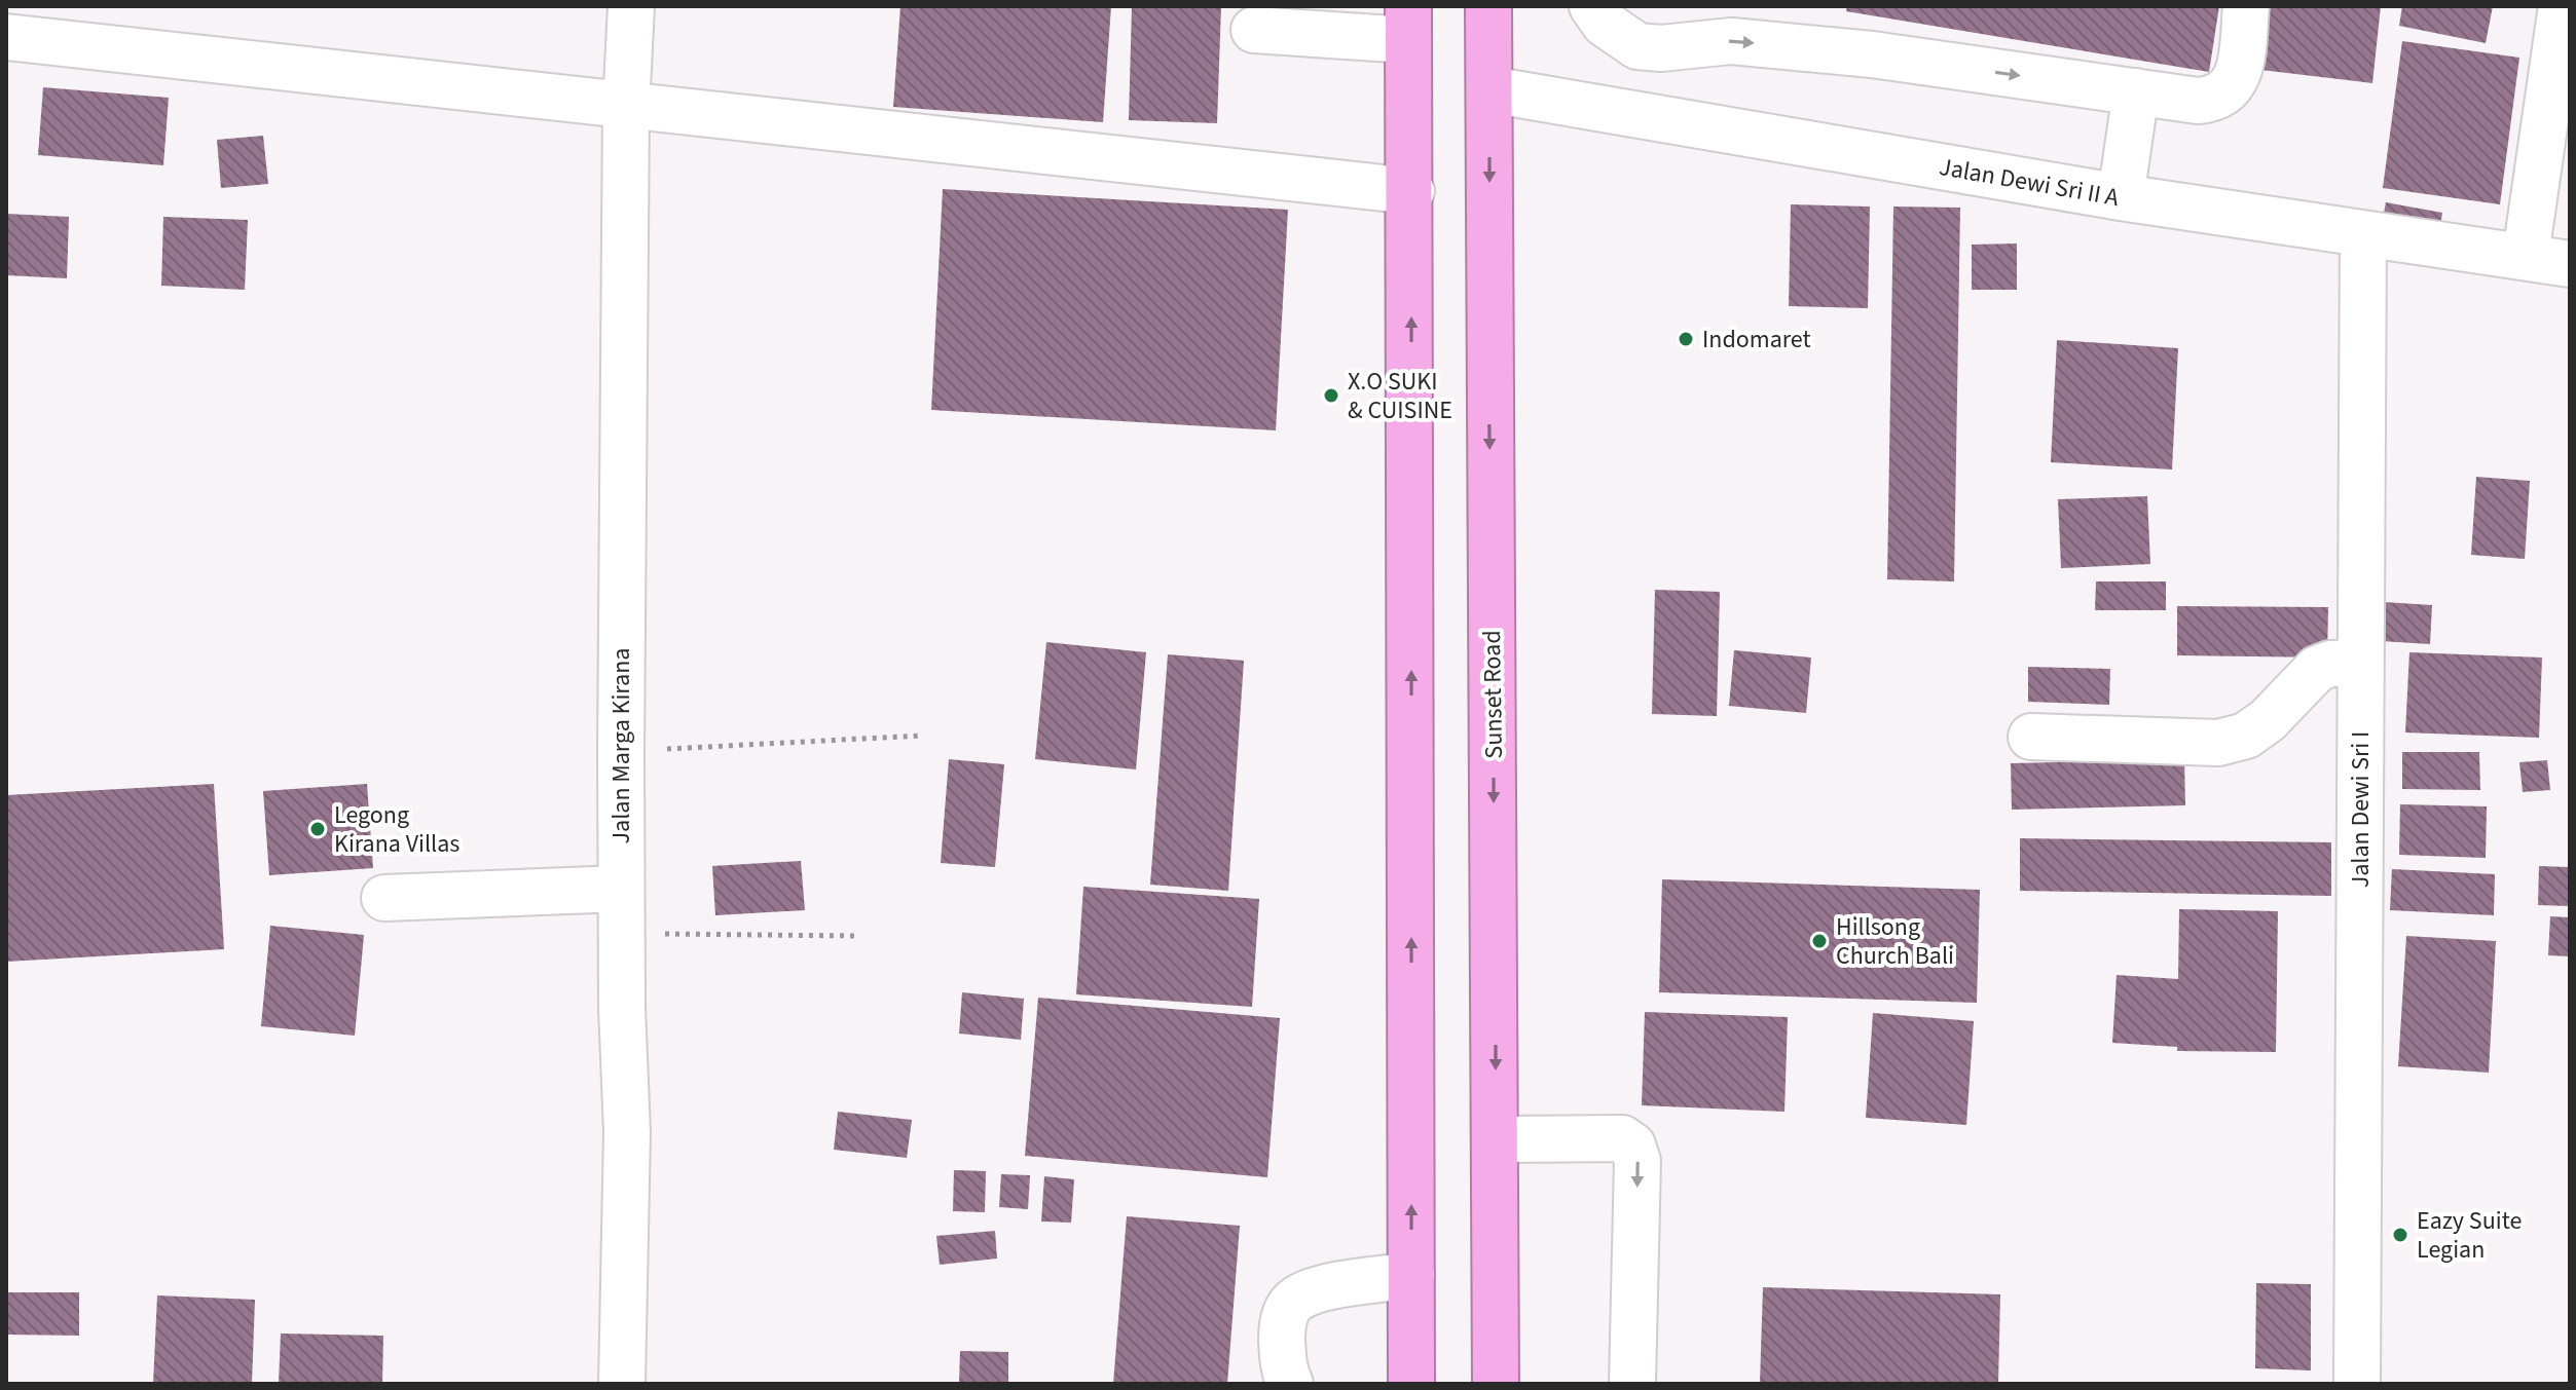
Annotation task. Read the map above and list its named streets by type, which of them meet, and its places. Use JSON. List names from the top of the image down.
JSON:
{
  "streets": {
    "highway": ["Sunset Road"],
    "street": ["Jalan Dewi Sri II A", "Jalan Marga Kirana", "Jalan Dewi Sri I"]
  },
  "crossings": [
    ["Jalan Dewi Sri II A", "Sunset Road"],
    ["Jalan Dewi Sri II A", "Jalan Dewi Sri I"]
  ],
  "places": [
    "Indomaret",
    "X.O SUKI & CUISINE",
    "Legong Kirana Villas",
    "Hillsong Church Bali",
    "Eazy Suite Legian"
  ]
}
